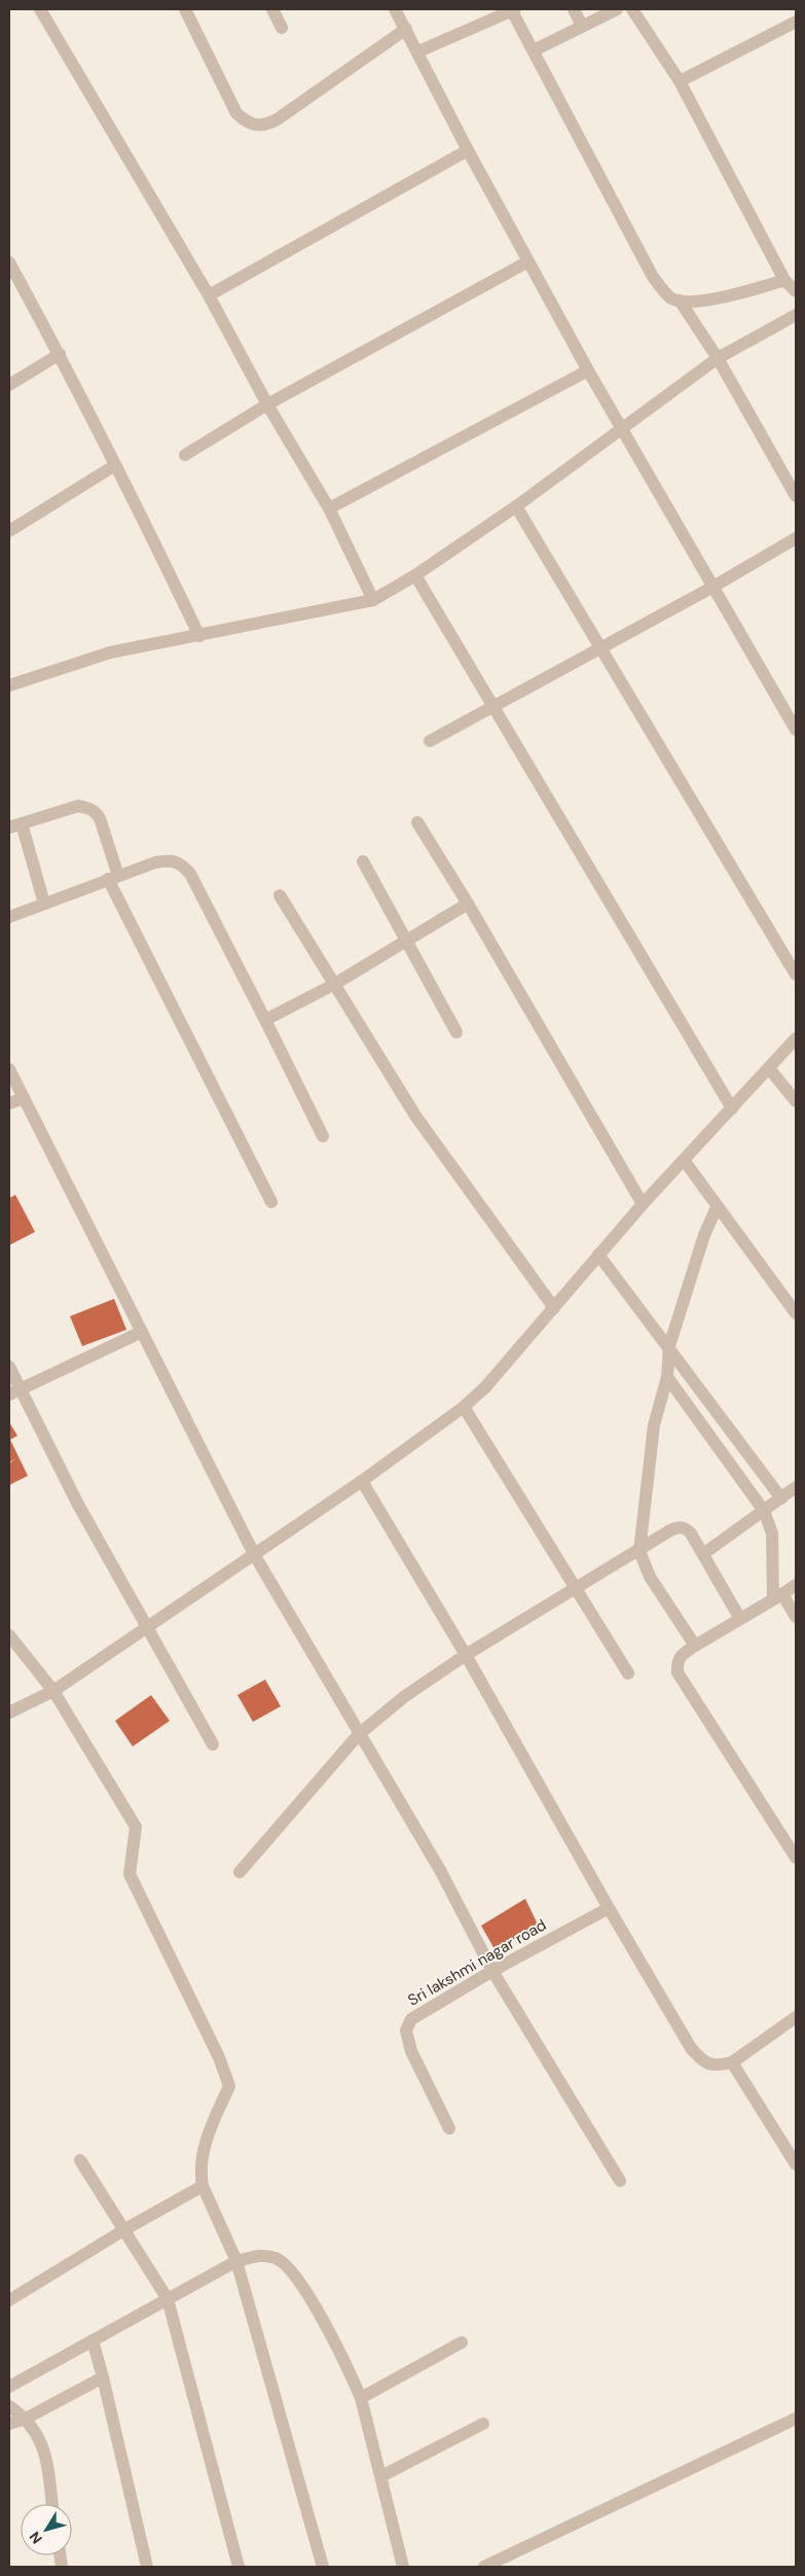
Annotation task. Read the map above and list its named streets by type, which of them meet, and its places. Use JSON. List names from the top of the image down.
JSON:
{
  "streets": {
    "street": ["Sri lakshmi nagar road"]
  },
  "north": "bottom left"
}
